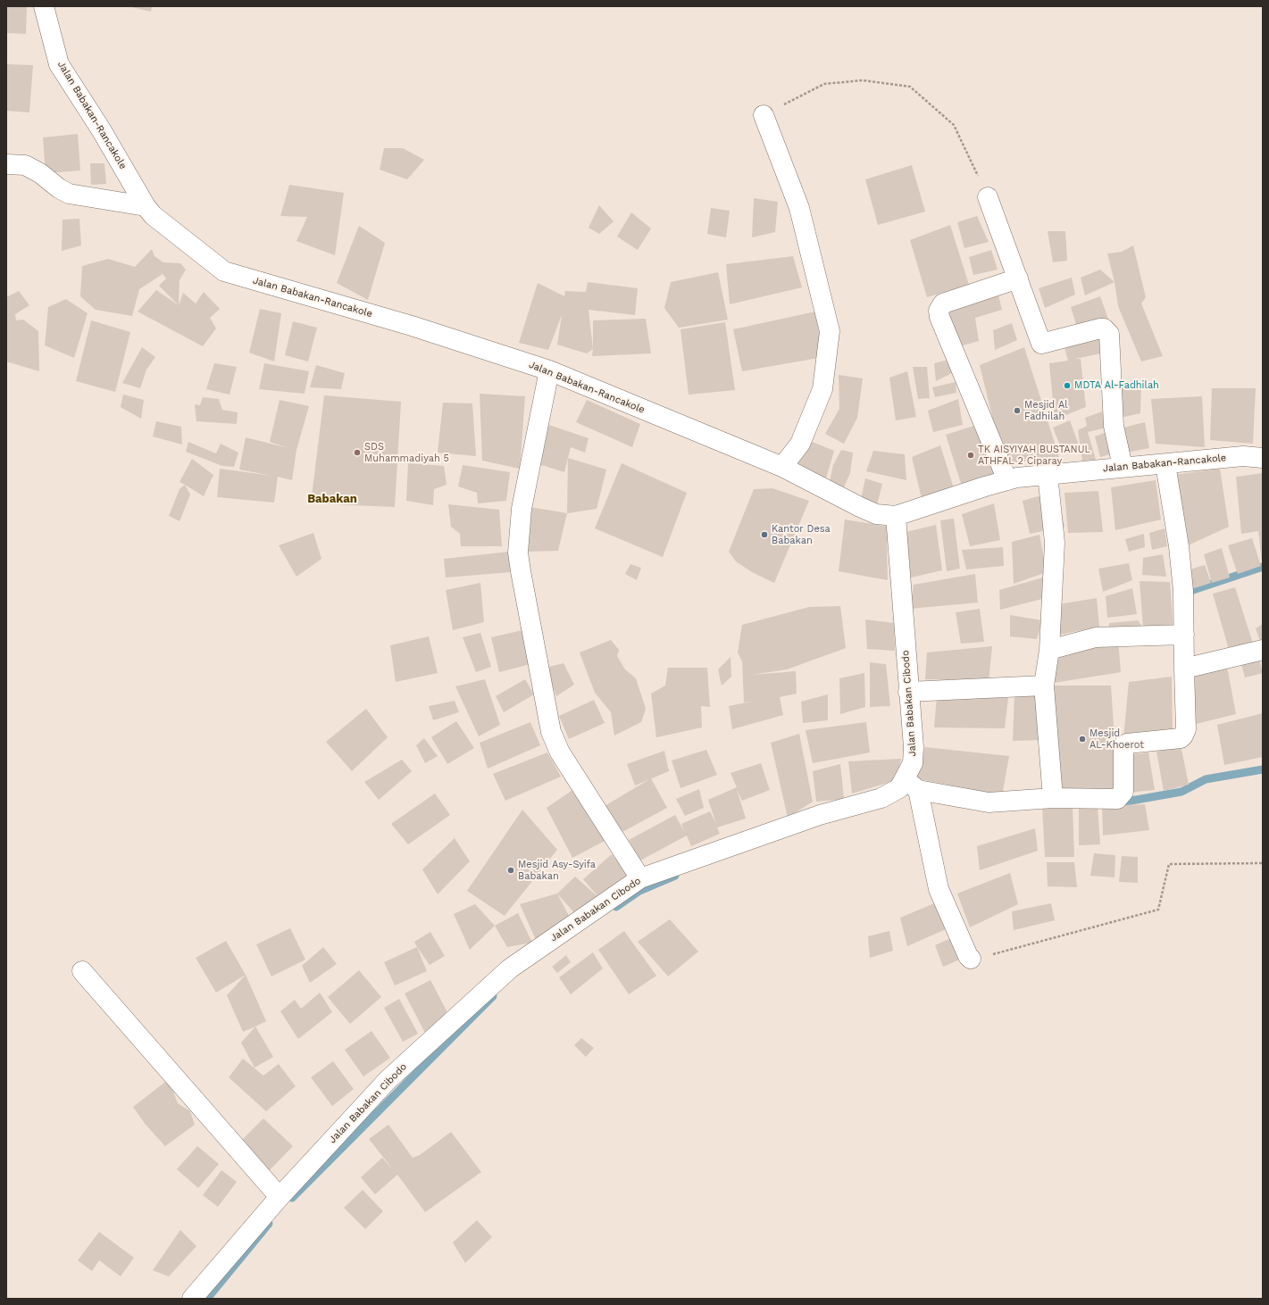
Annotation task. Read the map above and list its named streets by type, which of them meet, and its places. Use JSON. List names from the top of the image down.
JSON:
{
  "streets": {
    "street": ["Jalan Babakan-Rancakole", "Jalan Babakan Cibodo"]
  },
  "crossings": [
    ["Jalan Babakan-Rancakole", "Jalan Babakan Cibodo"]
  ],
  "districts": ["Babakan"],
  "places": [
    "MDTA Al-Fadhilah",
    "Mesjid Al Fadhilah",
    "SDS Muhammadiyah 5",
    "TK AISYIYAH BUSTANUL ATHFAL 2 Ciparay",
    "Kantor Desa Babakan",
    "Mesjid AL-Khoerot",
    "Mesjid Asy-Syifa Babakan"
  ]
}
